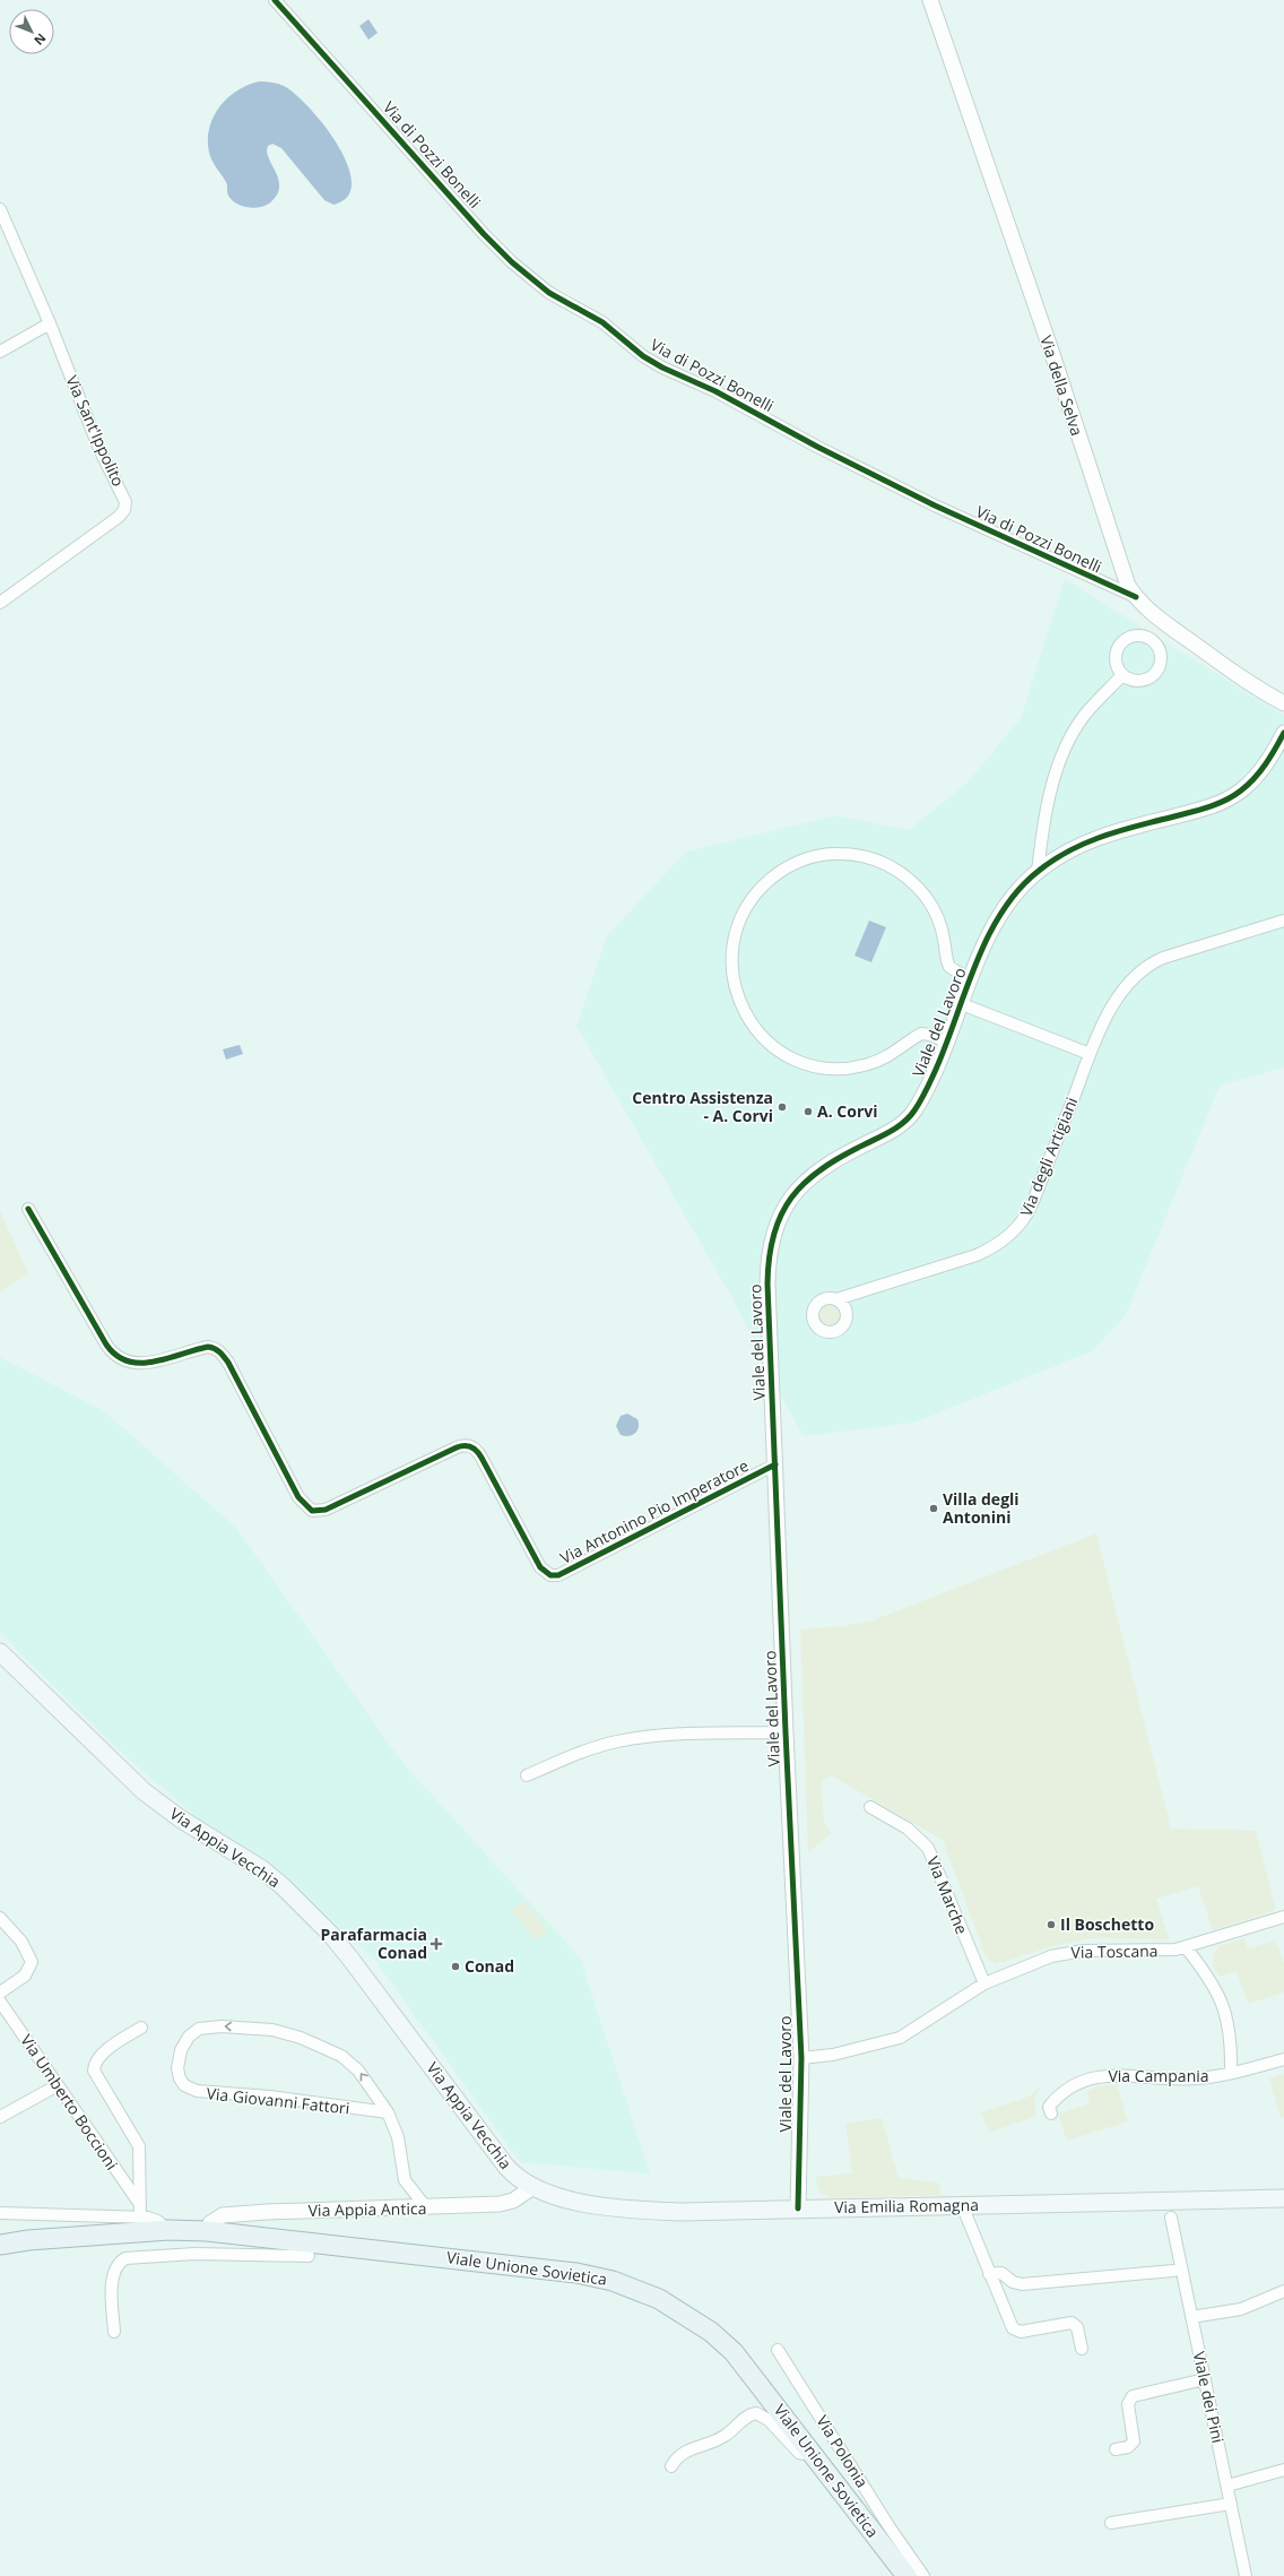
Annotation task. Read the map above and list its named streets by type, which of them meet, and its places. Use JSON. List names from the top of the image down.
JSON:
{
  "streets": {
    "main road": ["Via Appia Vecchia", "Via Emilia Romagna", "Viale Unione Sovietica"],
    "street": [
      "Via di Pozzi Bonelli",
      "Via della Selva",
      "Via Sant'Ippolito",
      "Viale del Lavoro",
      "Via degli Artigiani",
      "Via Antonino Pio Imperatore",
      "Via Marche",
      "Via Toscana",
      "Via Campania",
      "Via Giovanni Fattori",
      "Via Umberto Boccioni",
      "Via Appia Antica",
      "Viale dei Pini",
      "Via Polonia"
    ]
  },
  "crossings": [
    ["Via di Pozzi Bonelli", "Via della Selva"],
    ["Viale del Lavoro", "Via Antonino Pio Imperatore"],
    ["Viale del Lavoro", "Via Toscana"],
    ["Viale del Lavoro", "Via Emilia Romagna"],
    ["Via Appia Vecchia", "Via Emilia Romagna"],
    ["Via Appia Vecchia", "Via Appia Antica"],
    ["Via Marche", "Via Toscana"],
    ["Via Giovanni Fattori", "Via Appia Antica"],
    ["Via Emilia Romagna", "Via Appia Antica"],
    ["Via Appia Antica", "Viale Unione Sovietica"]
  ],
  "places": {
    "other": [
      "Centro Assistenza - A. Corvi",
      "A. Corvi",
      "Villa degli Antonini",
      "Il Boschetto",
      "Conad"
    ],
    "health": ["Parafarmacia Conad"]
  },
  "north": "bottom right"
}
